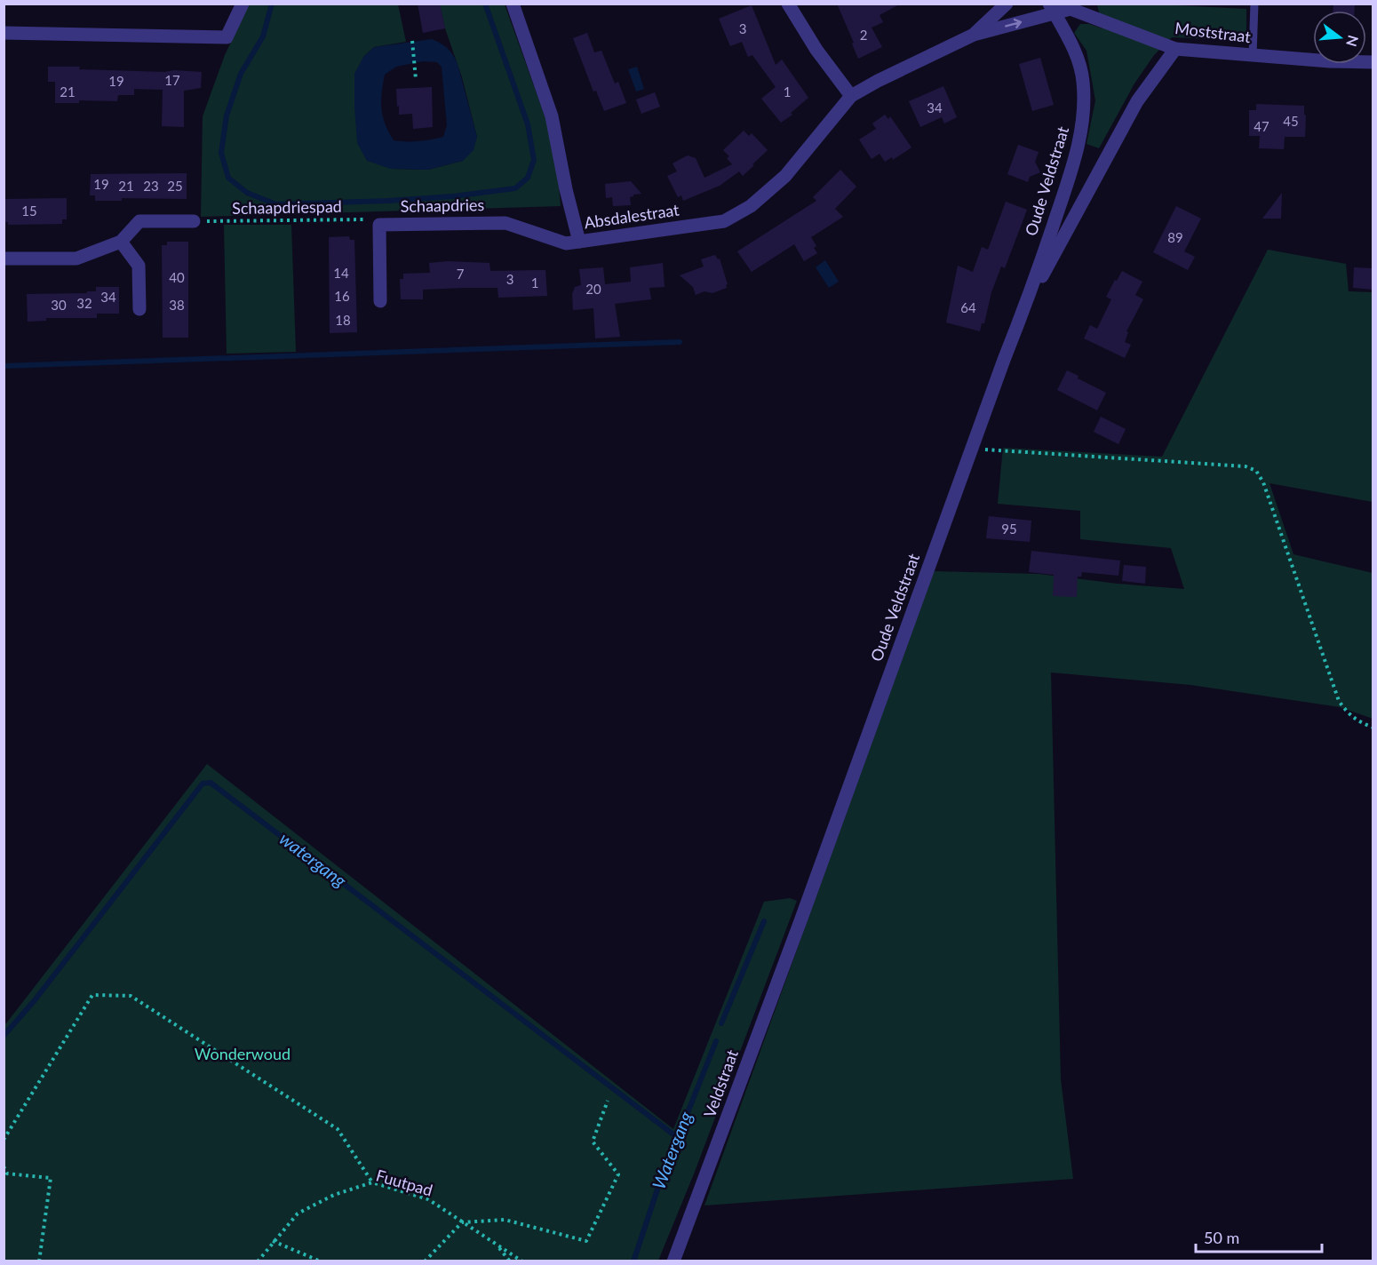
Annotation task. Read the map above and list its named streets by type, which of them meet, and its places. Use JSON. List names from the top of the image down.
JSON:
{
  "streets": {
    "street": [
      "Moststraat",
      "Oude Veldstraat",
      "Schaapdries",
      "Absdalestraat",
      "Veldstraat"
    ],
    "path": ["Schaapdriespad", "Fuutpad"]
  },
  "crossings": [
    ["Moststraat", "Oude Veldstraat"],
    ["Moststraat", "Absdalestraat"],
    ["Oude Veldstraat", "Absdalestraat"],
    ["Oude Veldstraat", "Veldstraat"],
    ["Schaapdries", "Schaapdriespad"],
    ["Schaapdries", "Absdalestraat"]
  ],
  "water": ["watergang", "Watergang"],
  "parks": ["Wonderwoud"],
  "house_numbers": [
    "3",
    "2",
    "17",
    "19",
    "21",
    "1",
    "34",
    "45",
    "47",
    "19",
    "21",
    "23",
    "25",
    "15",
    "89",
    "14",
    "7",
    "40",
    "3",
    "1",
    "20",
    "16",
    "34",
    "32",
    "30",
    "38",
    "64",
    "18",
    "95"
  ],
  "scale_bar": "50 m",
  "north": "right"
}
